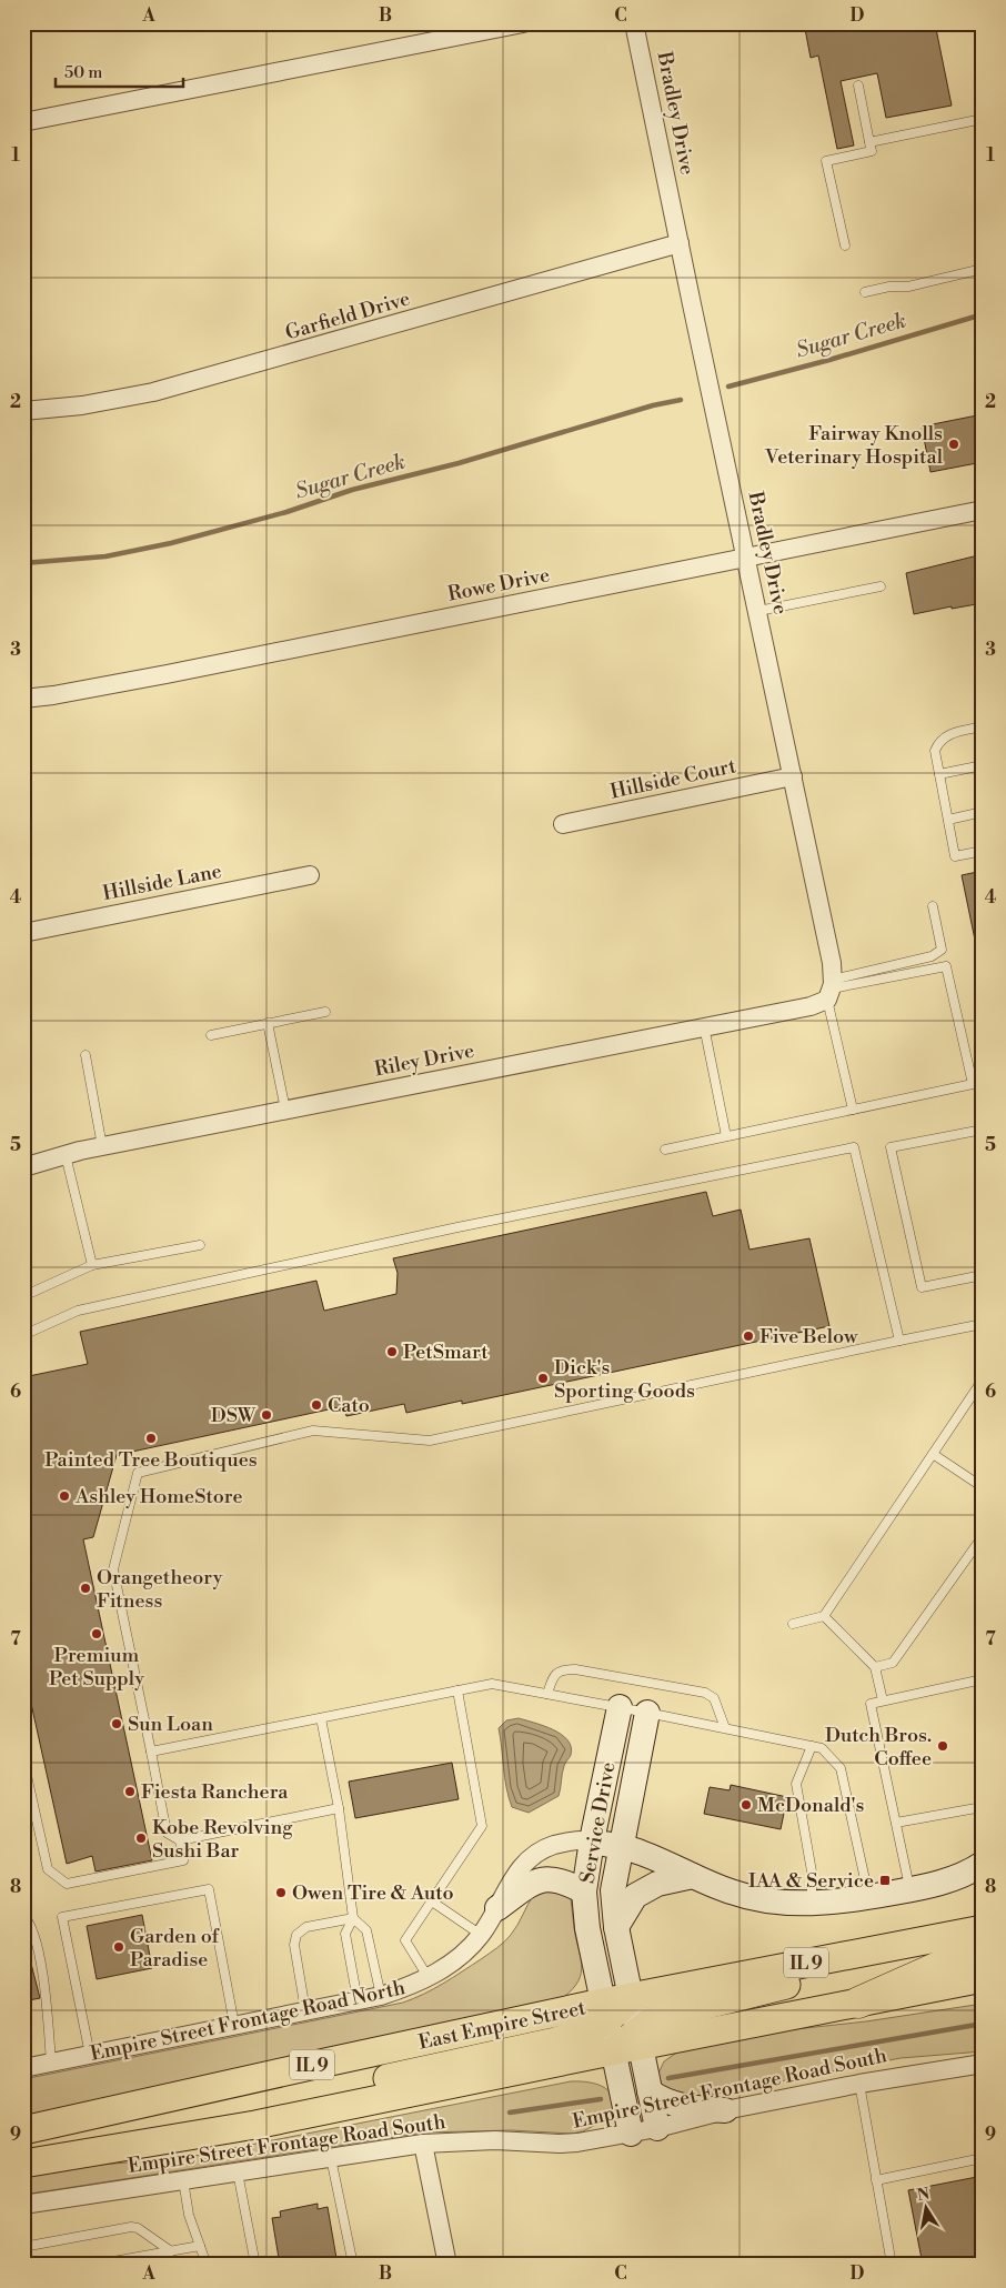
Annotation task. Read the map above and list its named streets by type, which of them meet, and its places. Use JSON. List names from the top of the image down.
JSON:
{
  "streets": {
    "main road": ["IL 9", "East Empire Street"],
    "street": [
      "Bradley Drive",
      "Garfield Drive",
      "Rowe Drive",
      "Hillside Court",
      "Hillside Lane",
      "Riley Drive",
      "Service Drive",
      "Empire Street Frontage Road North",
      "Empire Street Frontage Road South"
    ]
  },
  "crossings": [
    ["Bradley Drive", "Garfield Drive"],
    ["Bradley Drive", "Rowe Drive"],
    ["Bradley Drive", "Hillside Court"],
    ["Bradley Drive", "Riley Drive"],
    ["Service Drive", "IL 9"],
    ["Service Drive", "Empire Street Frontage Road North"],
    ["Service Drive", "East Empire Street"],
    ["Service Drive", "Empire Street Frontage Road South"]
  ],
  "water": ["Sugar Creek"],
  "places": {
    "other": [
      "Fairway Knolls Veterinary Hospital",
      "Five Below",
      "PetSmart",
      "Dick's Sporting Goods",
      "Cato",
      "DSW",
      "Painted Tree Boutiques",
      "Ashley HomeStore",
      "Orangetheory Fitness",
      "Premium Pet Supply",
      "Sun Loan",
      "Dutch Bros. Coffee",
      "Fiesta Ranchera",
      "McDonald's",
      "Kobe Revolving Sushi Bar",
      "Owen Tire & Auto",
      "Garden of Paradise"
    ],
    "transit": ["IAA & Service"]
  },
  "scale_bar": "50 m",
  "north": "top",
  "grid": {
    "columns": [
      "A",
      "B",
      "C",
      "D"
    ],
    "rows": [
      "1",
      "2",
      "3",
      "4",
      "5",
      "6",
      "7",
      "8",
      "9"
    ]
  }
}
